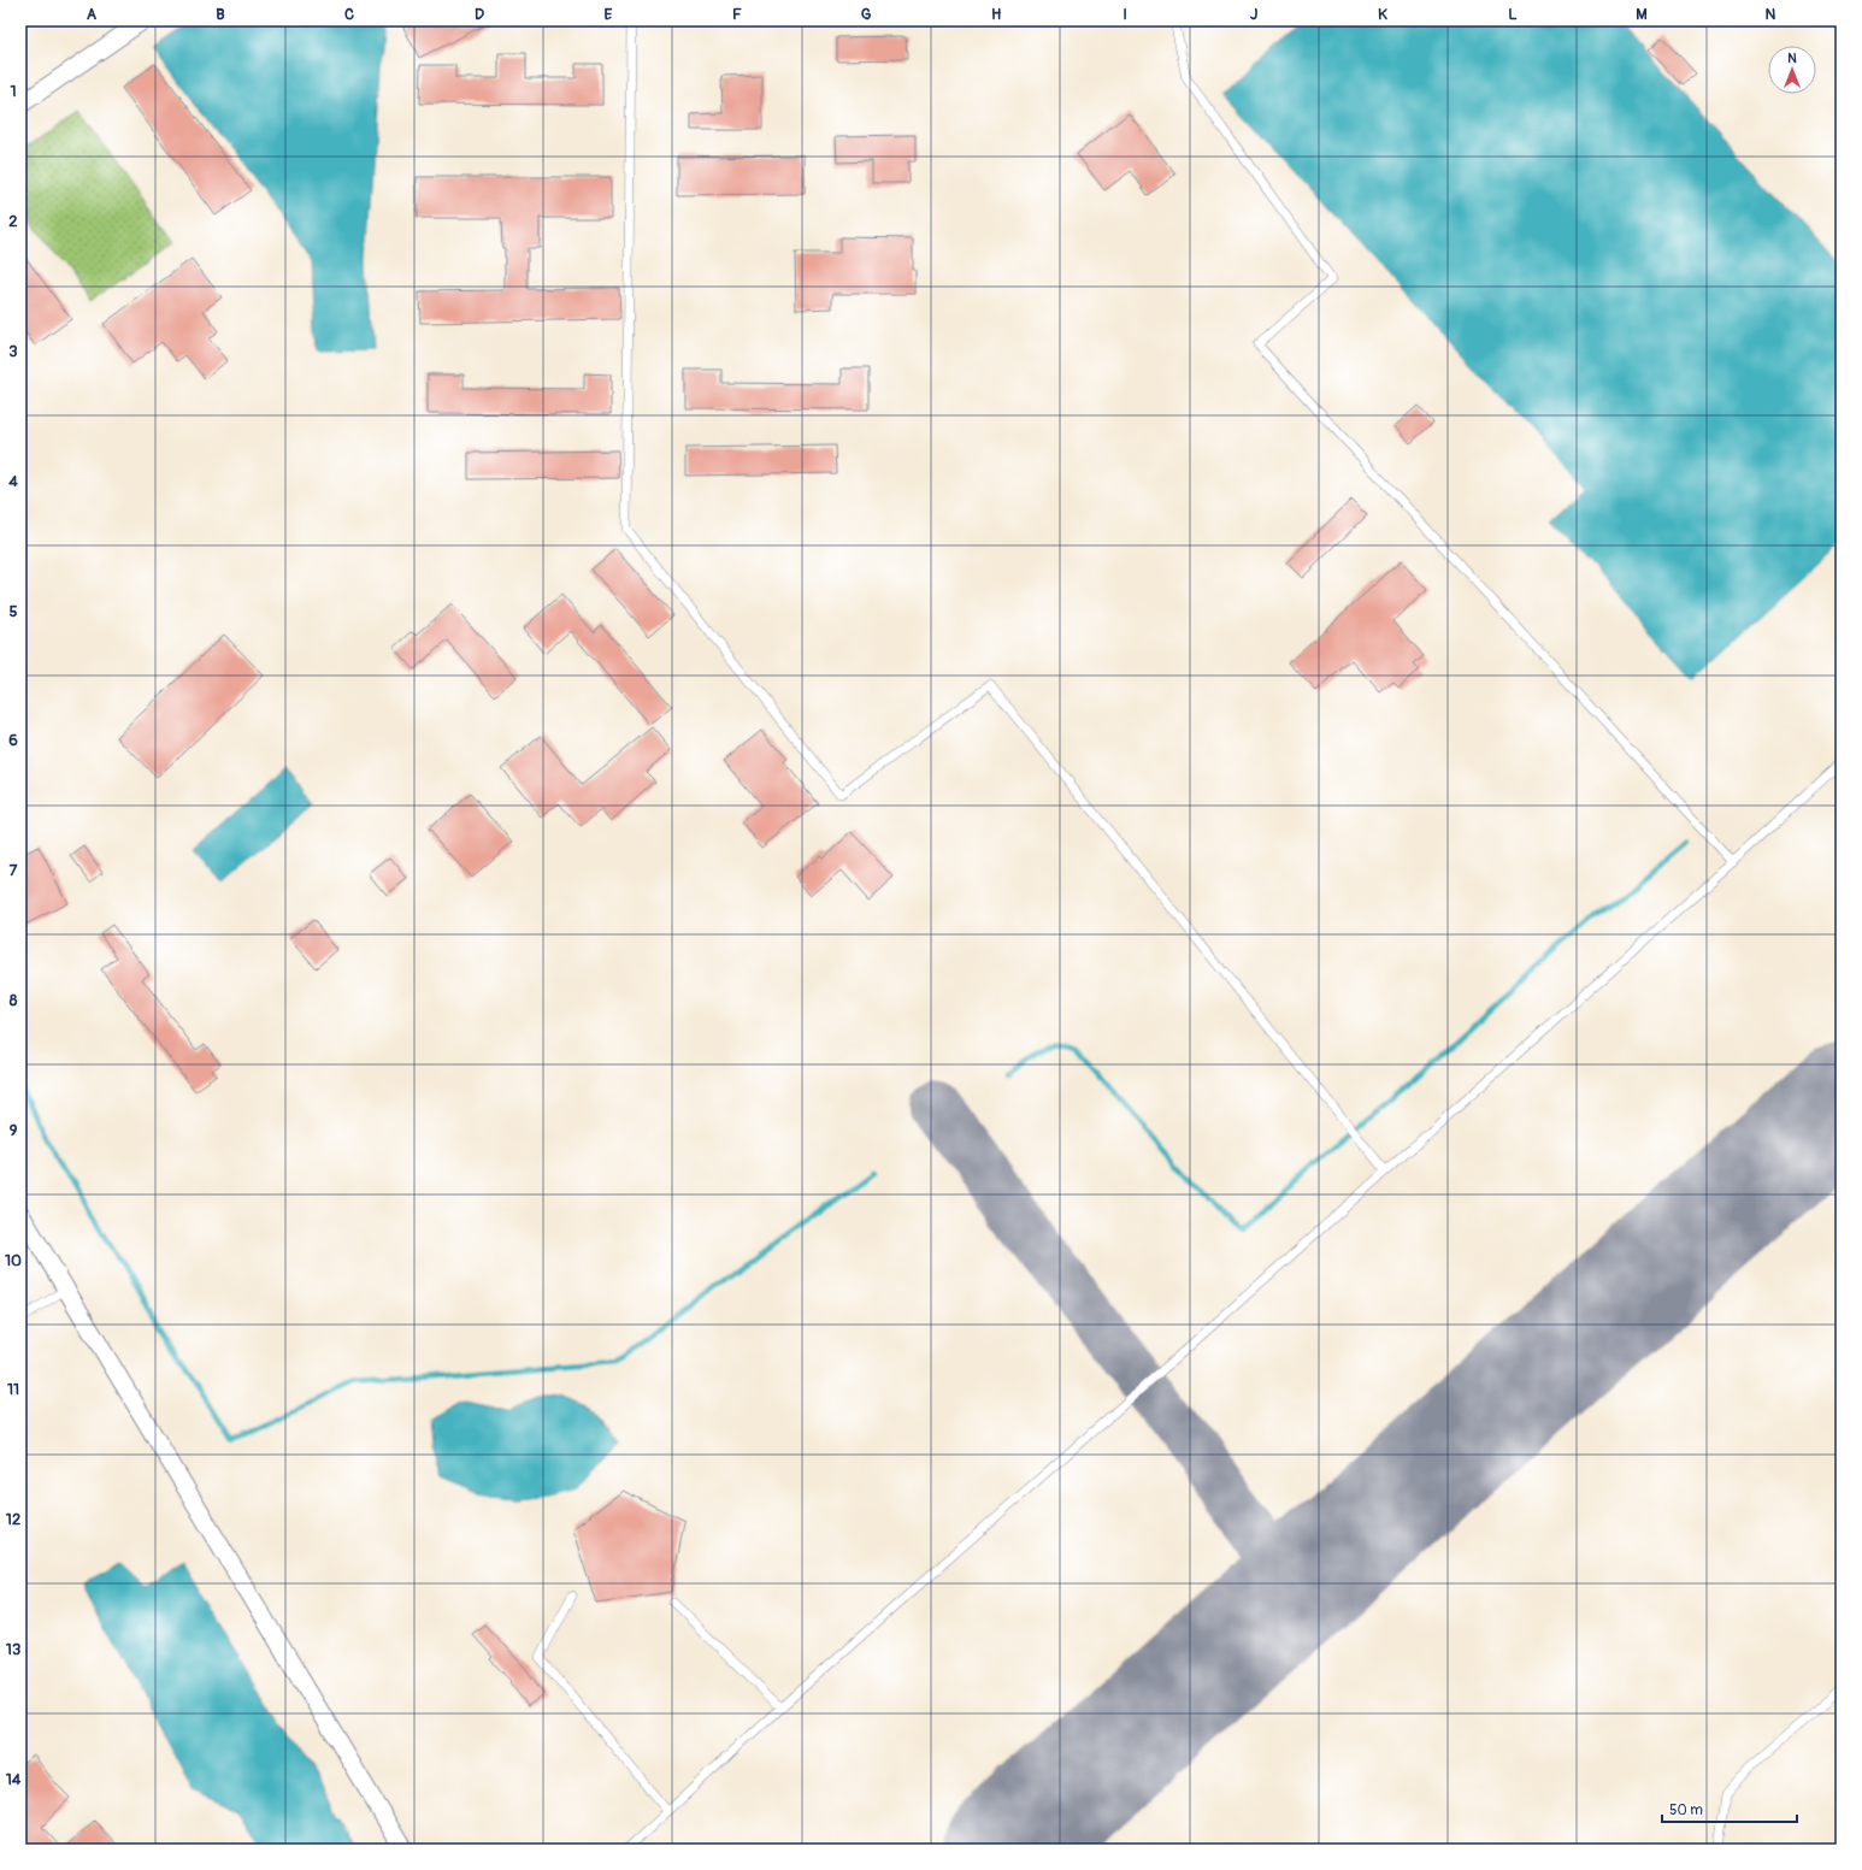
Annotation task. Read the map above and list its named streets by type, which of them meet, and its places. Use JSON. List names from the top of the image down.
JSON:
{
  "scale_bar": "50 m",
  "north": "top",
  "grid": {
    "columns": [
      "A",
      "B",
      "C",
      "D",
      "E",
      "F",
      "G",
      "H",
      "I",
      "J",
      "K",
      "L",
      "M",
      "N"
    ],
    "rows": [
      "1",
      "2",
      "3",
      "4",
      "5",
      "6",
      "7",
      "8",
      "9",
      "10",
      "11",
      "12",
      "13",
      "14"
    ]
  }
}
